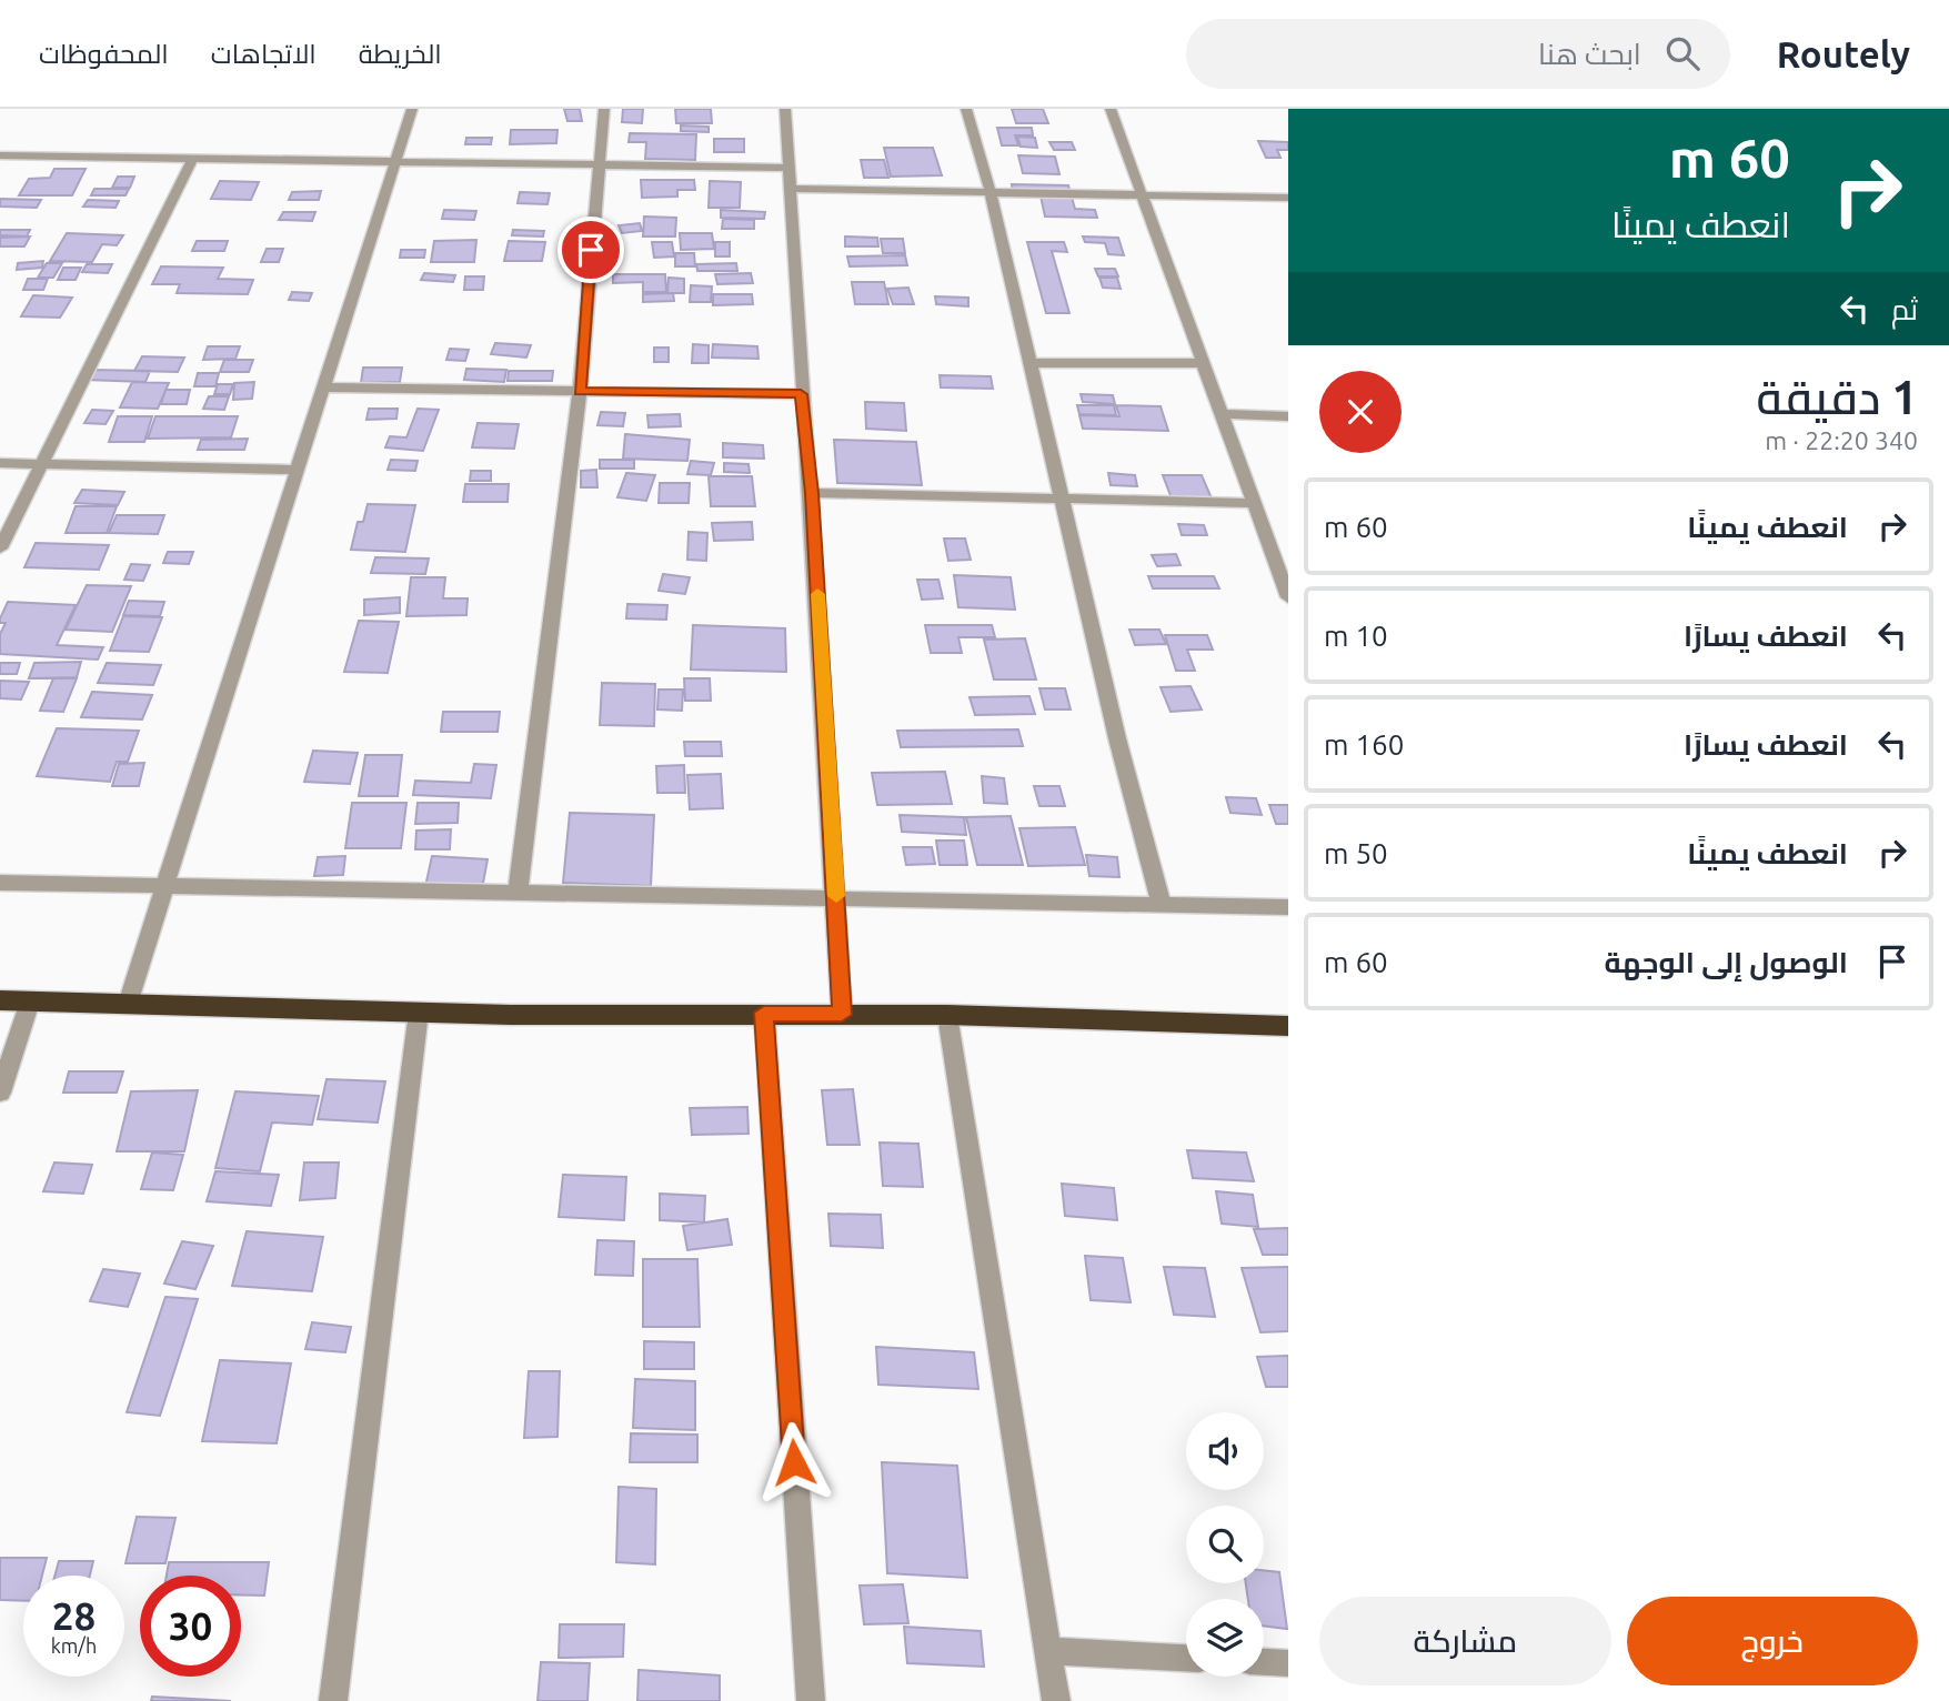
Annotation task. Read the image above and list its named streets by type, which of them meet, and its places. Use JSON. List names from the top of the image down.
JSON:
{
  "page": {
    "header": "Routely",
    "search": "ابحث هنا",
    "nav": ["الخريطة", "الاتجاهات", "المحفوظات"],
    "turn": ["60 m", "انعطف يمينًا"],
    "then": "ثم",
    "heading": ["1 دقيقة", "340 m · 22:20"],
    "list": [
      {
        "name": "انعطف يمينًا",
        "value": "60 m"
      },
      {
        "name": "انعطف يسارًا",
        "value": "10 m"
      },
      {
        "name": "انعطف يسارًا",
        "value": "160 m"
      },
      {
        "name": "انعطف يمينًا",
        "value": "50 m"
      },
      {
        "name": "الوصول إلى الوجهة",
        "value": "60 m"
      }
    ],
    "speed": "28 km/h",
    "limit": "30",
    "buttons": ["خروج", "مشاركة"]
  }
}
